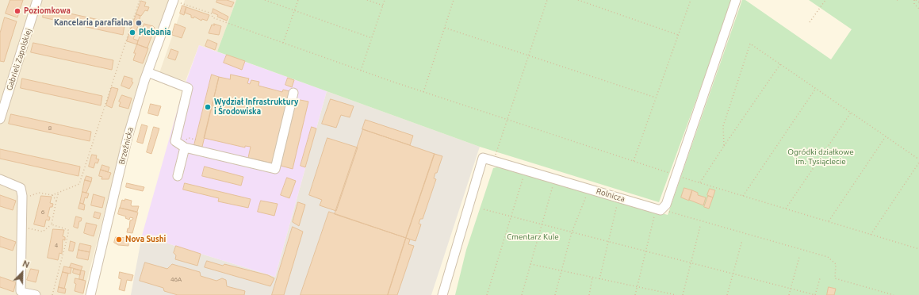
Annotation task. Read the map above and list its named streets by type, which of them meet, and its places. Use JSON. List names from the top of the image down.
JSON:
{
  "streets": {
    "street": ["Gabrieli Zapolskiej", "Brzeźnicka", "Rolnicza"]
  },
  "parks": ["Ogródki działkowe im. Tysiąclecie", "Cmentarz Kule"],
  "places": [
    "Poziomkowa",
    "Kancelaria parafialna",
    "Plebania",
    "Wydział Infrastruktury i Środowiska",
    "Nova Sushi"
  ],
  "house_numbers": [
    "8",
    "6",
    "4",
    "46A"
  ],
  "north": "top right"
}
